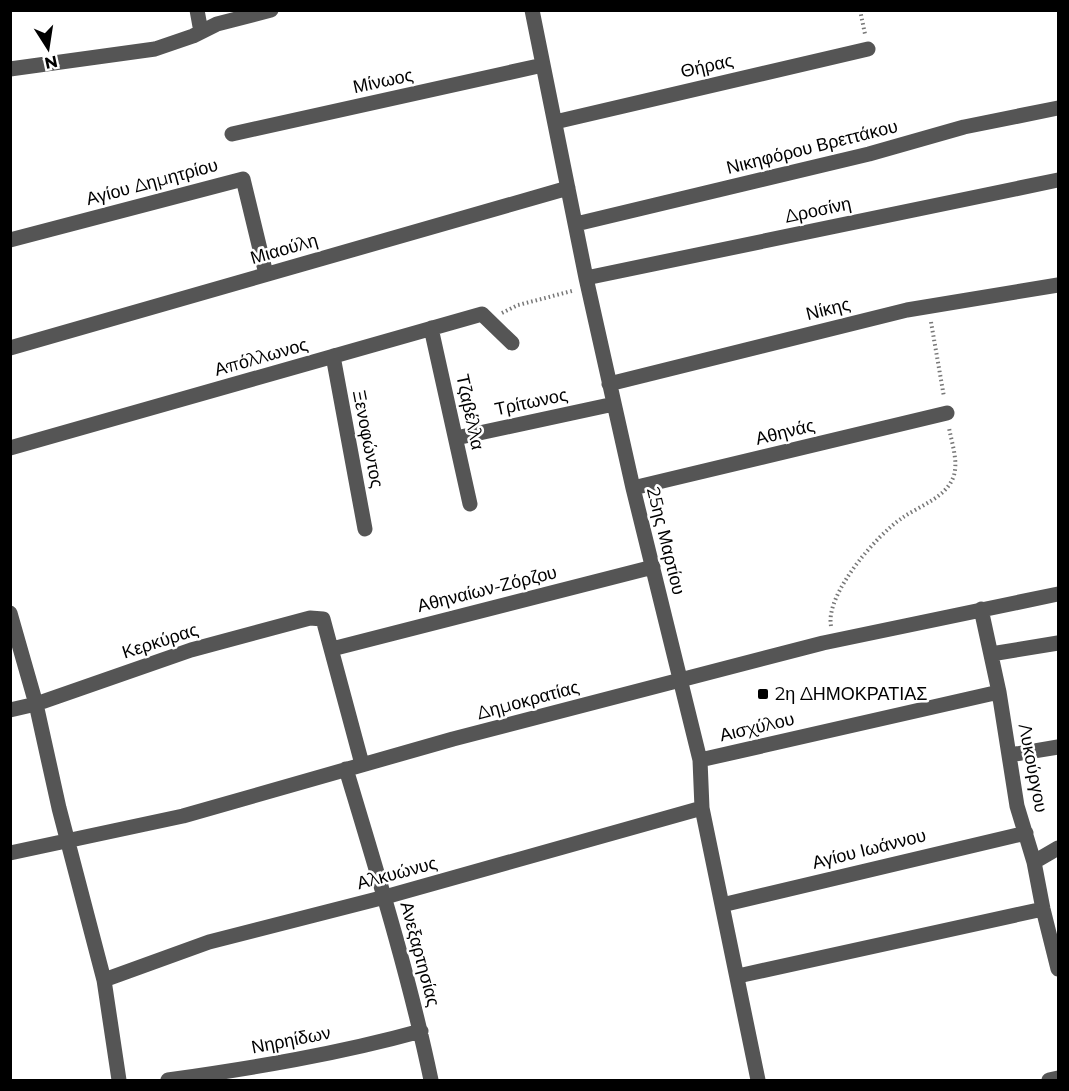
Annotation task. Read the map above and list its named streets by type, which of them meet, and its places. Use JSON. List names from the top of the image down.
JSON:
{
  "streets": {
    "street": [
      "Θήρας",
      "Μίνωος",
      "Νικηφόρου Βρεττάκου",
      "Αγίου Δημητρίου",
      "Δροσίνη",
      "Μιαούλη",
      "Νίκης",
      "Απόλλωνος",
      "Τρίτωνος",
      "Τζαβέλλα",
      "Αθηνάς",
      "Ξενοφώντος",
      "25ης Μαρτίου",
      "Αθηναίων-Ζόρζου",
      "Κερκύρας",
      "Δημοκρατίας",
      "Αισχύλου",
      "Λυκούργου",
      "Αγίου Ιωάννου",
      "Αλκυώνυς",
      "Ανεξαρτησίας",
      "Νηρηίδων"
    ]
  },
  "crossings": [
    ["Θήρας", "25ης Μαρτίου"],
    ["Μίνωος", "25ης Μαρτίου"],
    ["Νικηφόρου Βρεττάκου", "25ης Μαρτίου"],
    ["Αγίου Δημητρίου", "Μιαούλη"],
    ["Δροσίνη", "25ης Μαρτίου"],
    ["Μιαούλη", "25ης Μαρτίου"],
    ["Νίκης", "25ης Μαρτίου"],
    ["Απόλλωνος", "Τζαβέλλα"],
    ["Απόλλωνος", "Ξενοφώντος"],
    ["Τρίτωνος", "Τζαβέλλα"],
    ["Τρίτωνος", "25ης Μαρτίου"],
    ["Αθηνάς", "25ης Μαρτίου"],
    ["25ης Μαρτίου", "Αθηναίων-Ζόρζου"],
    ["25ης Μαρτίου", "Δημοκρατίας"],
    ["25ης Μαρτίου", "Αισχύλου"],
    ["25ης Μαρτίου", "Αγίου Ιωάννου"],
    ["25ης Μαρτίου", "Αλκυώνυς"],
    ["Αθηναίων-Ζόρζου", "Κερκύρας"],
    ["Δημοκρατίας", "Λυκούργου"],
    ["Δημοκρατίας", "Ανεξαρτησίας"],
    ["Αισχύλου", "Λυκούργου"],
    ["Λυκούργου", "Αγίου Ιωάννου"],
    ["Αλκυώνυς", "Ανεξαρτησίας"],
    ["Ανεξαρτησίας", "Νηρηίδων"]
  ],
  "places": {
    "transit": ["2η ΔΗΜΟΚΡΑΤΙΑΣ"]
  },
  "north": "bottom"
}
